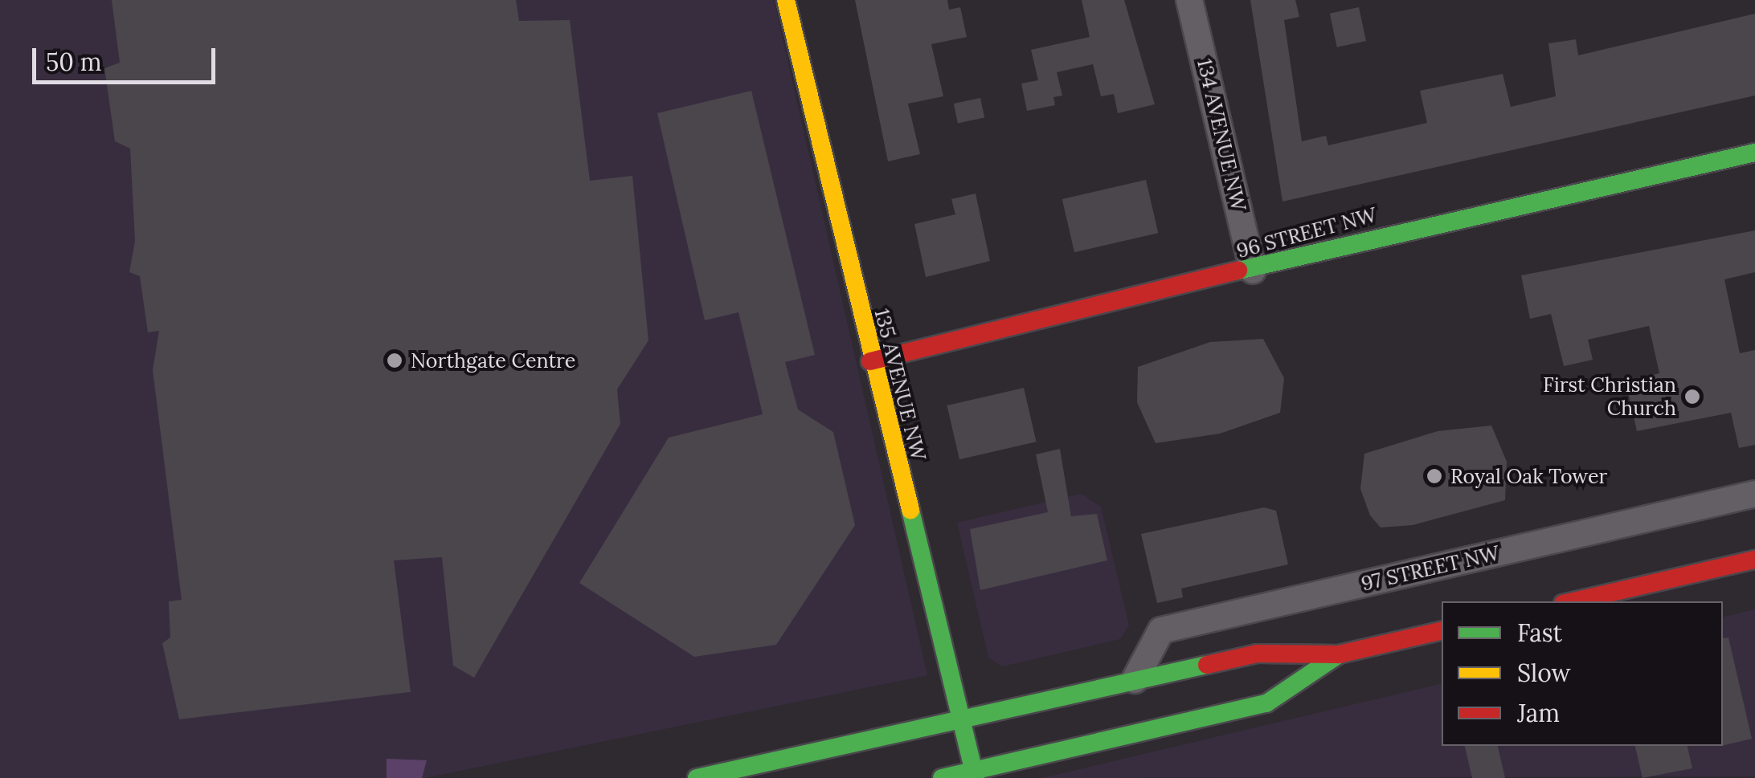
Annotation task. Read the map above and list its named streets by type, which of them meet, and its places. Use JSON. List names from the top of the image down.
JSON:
{
  "streets": {
    "street": [
      "134 AVENUE NW",
      "96 STREET NW",
      "135 AVENUE NW",
      "97 STREET NW"
    ]
  },
  "crossings": [
    ["134 AVENUE NW", "96 STREET NW"],
    ["96 STREET NW", "135 AVENUE NW"]
  ],
  "places": ["Northgate Centre", "First Christian Church", "Royal Oak Tower"],
  "legend": ["Fast", "Slow", "Jam"],
  "scale_bar": "50 m"
}
